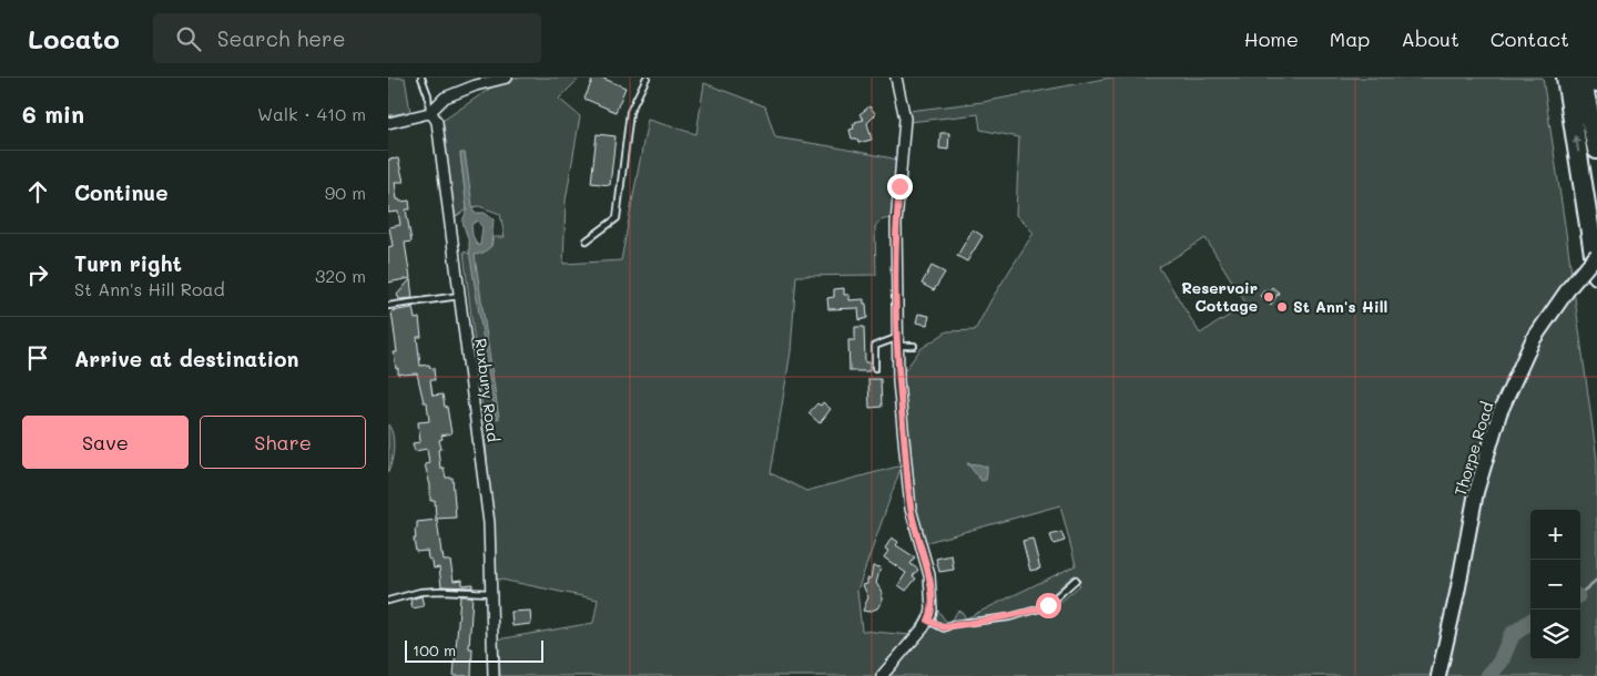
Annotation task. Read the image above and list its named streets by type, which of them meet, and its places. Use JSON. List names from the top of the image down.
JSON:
{
  "streets": {
    "main road": ["Thorpe Road"],
    "street": ["Ruxbury Road"]
  },
  "places": ["Reservoir Cottage", "St Ann's Hill"],
  "scale_bar": "100 m",
  "page": {
    "header": "Locato",
    "search": "Search here",
    "nav": [
      "Home",
      "Map",
      "About",
      "Contact"
    ],
    "heading": ["6 min", "Walk · 410 m"],
    "list": [
      ["Continue", "90 m"],
      ["Turn right", "St Ann's Hill Road", "320 m"],
      "Arrive at destination"
    ],
    "buttons": ["Save", "Share"],
    "map_buttons": ["+", "−"],
    "scale": "100 m"
  }
}
